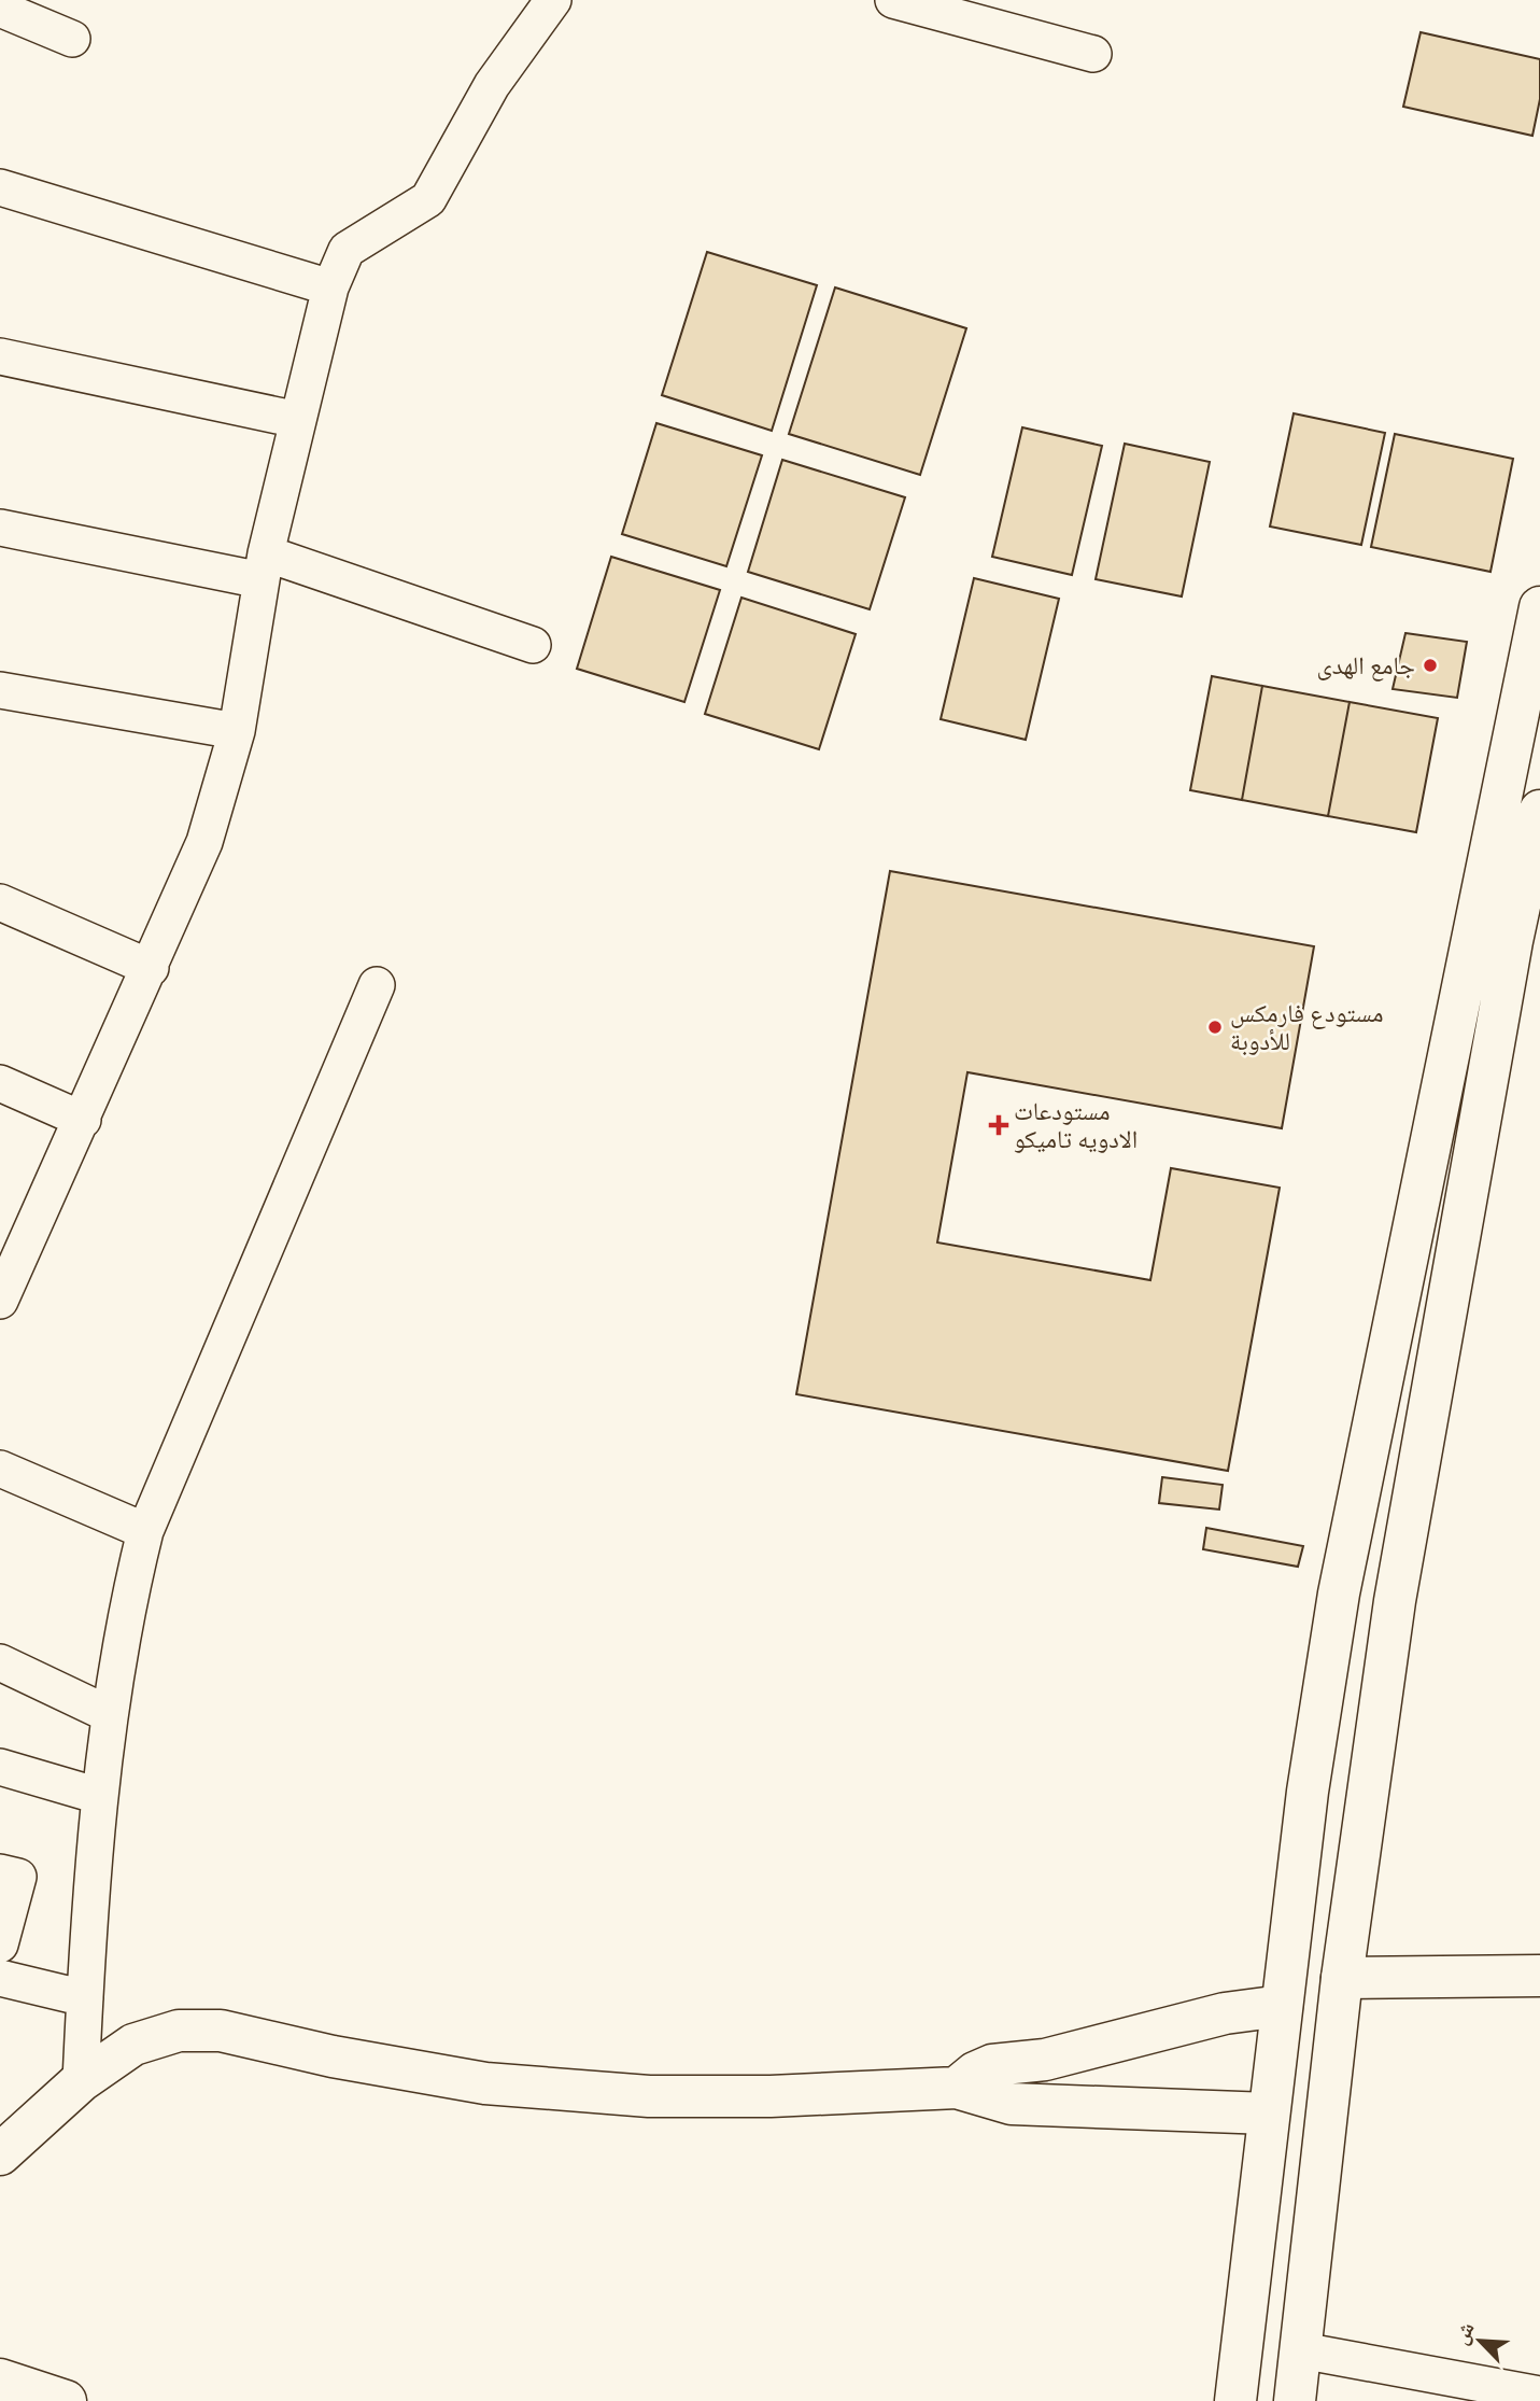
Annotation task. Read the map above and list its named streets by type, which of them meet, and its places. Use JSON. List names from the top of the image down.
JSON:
{
  "places": {
    "other": ["جامع الهدى", "مستودع فارمكس للأدوبة"],
    "health": ["مستودعات الادويه تاميكو"]
  },
  "north": "top left"
}
